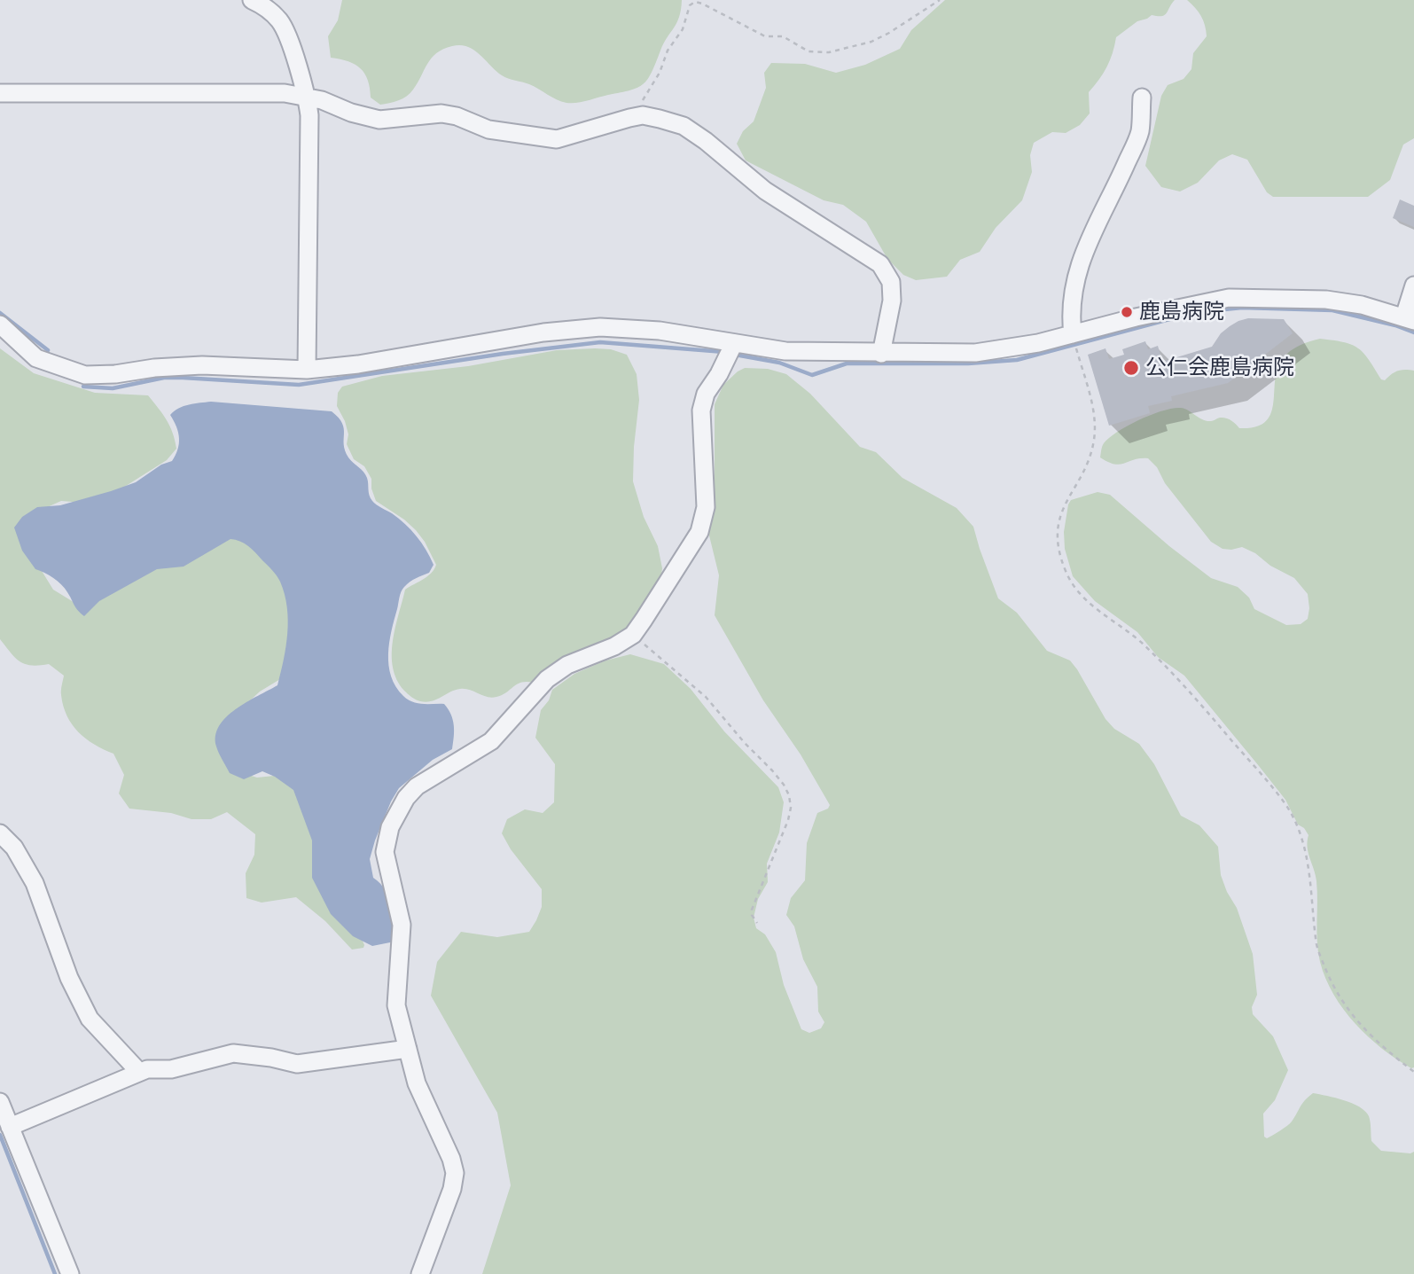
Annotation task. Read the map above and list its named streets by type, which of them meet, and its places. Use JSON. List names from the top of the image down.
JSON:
{
  "places": ["鹿島病院", "公仁会鹿島病院"]
}
